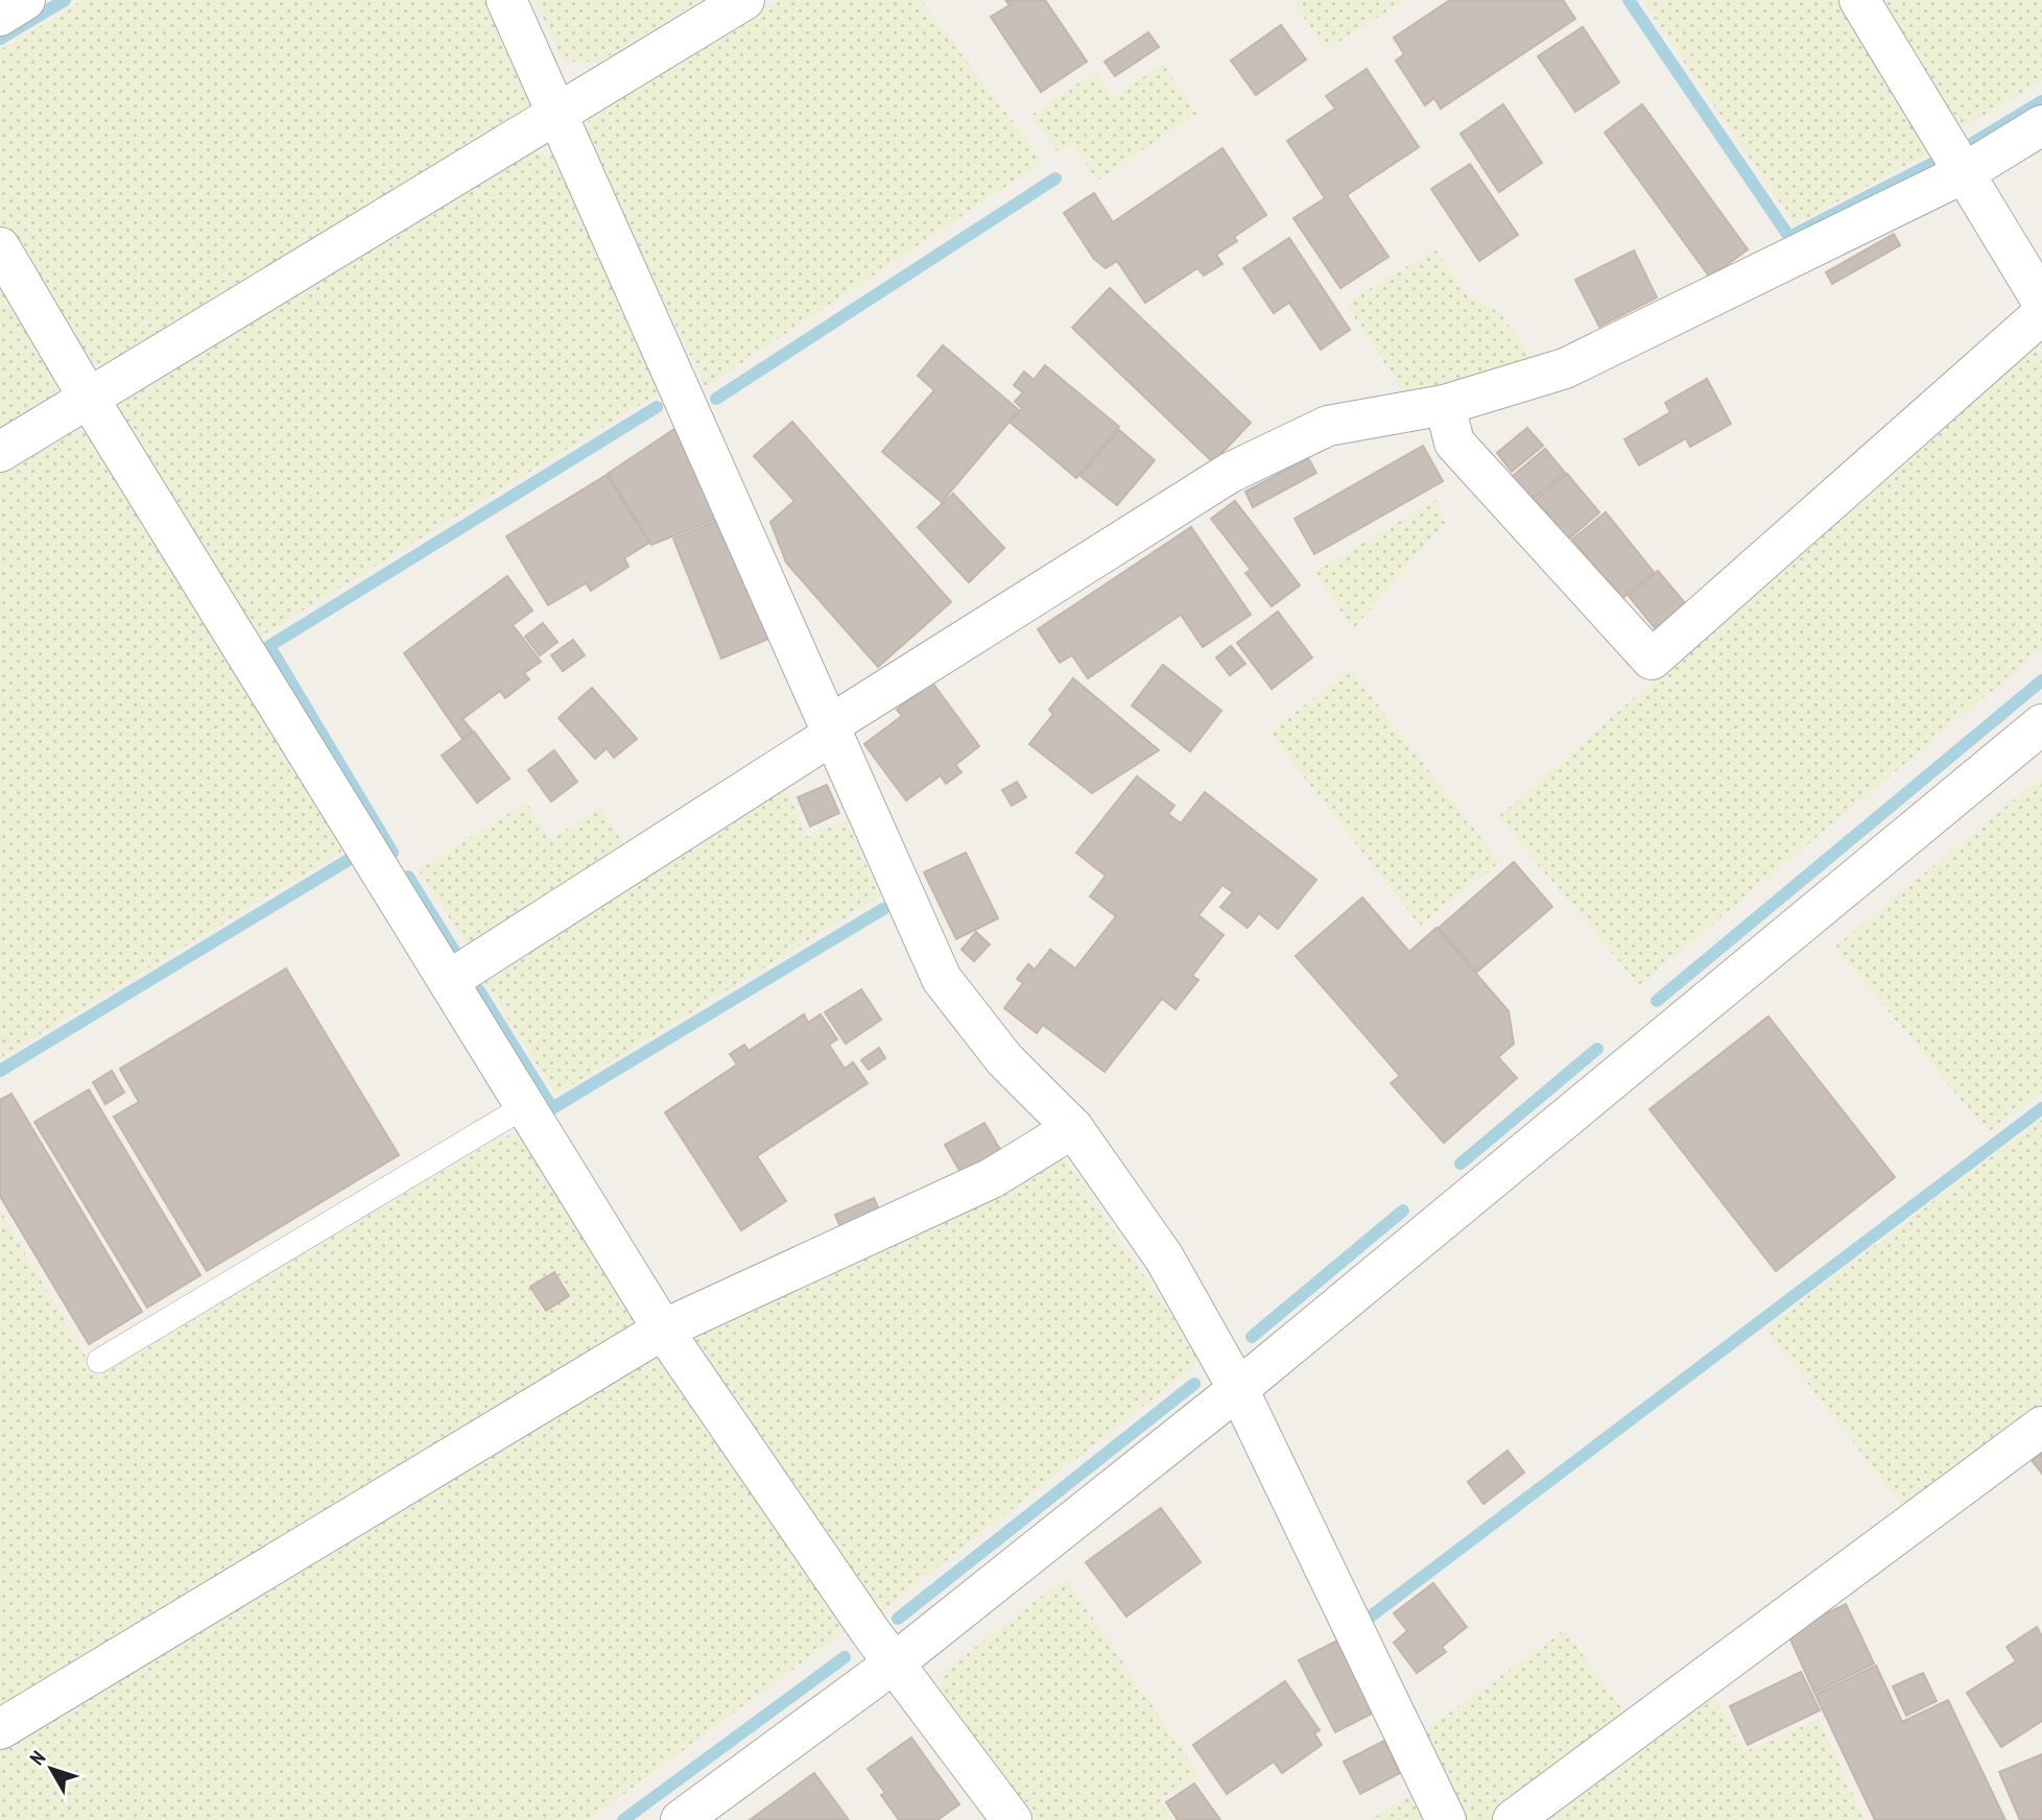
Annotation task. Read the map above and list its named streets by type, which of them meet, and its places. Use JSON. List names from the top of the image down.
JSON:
{
  "north": "top left"
}
